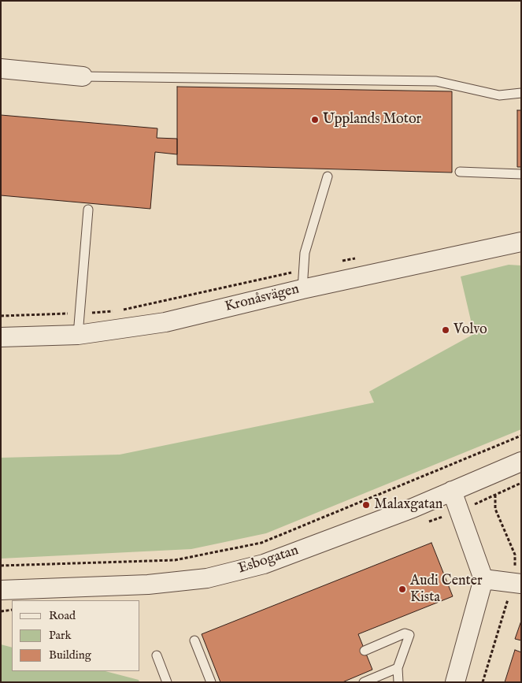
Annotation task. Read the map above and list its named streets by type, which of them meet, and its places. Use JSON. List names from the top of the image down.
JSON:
{
  "streets": {
    "street": ["Kronåsvägen", "Esbogatan"]
  },
  "places": [
    "Upplands Motor",
    "Volvo",
    "Malaxgatan",
    "Audi Center Kista"
  ],
  "legend": ["Road", "Park", "Building"]
}
